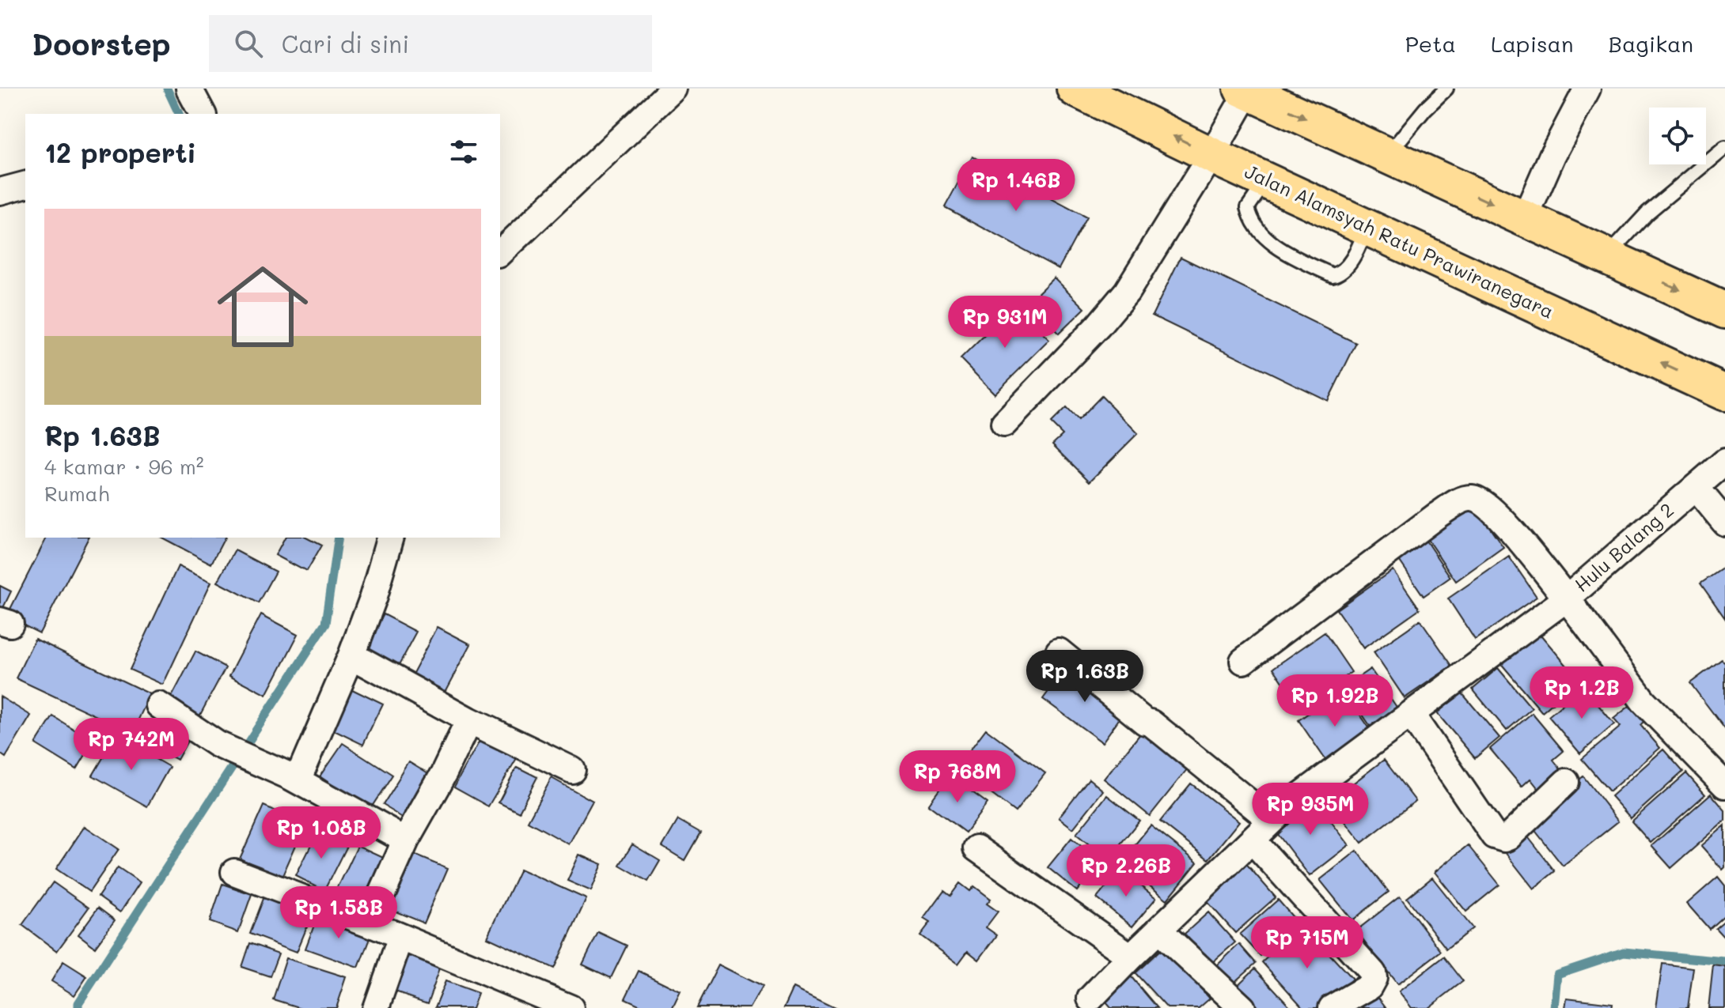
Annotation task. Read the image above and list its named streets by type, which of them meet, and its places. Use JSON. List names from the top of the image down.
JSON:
{
  "streets": {
    "highway": ["Jalan Alamsyah Ratu Prawiranegara"],
    "street": ["Hulu Balang 2"]
  },
  "page": {
    "header": "Doorstep",
    "search": "Cari di sini",
    "nav": ["Peta", "Lapisan", "Bagikan"],
    "heading": "12 properti",
    "price": [
      "Rp 1.46B",
      "Rp 931M",
      "Rp 1.63B",
      "Rp 1.2B",
      "Rp 1.92B",
      "Rp 742M",
      "Rp 768M",
      "Rp 935M",
      "Rp 1.08B",
      "Rp 2.26B",
      "Rp 1.58B",
      "Rp 715M"
    ],
    "list": [
      {
        "name": "Rp 1.63B",
        "note": "4 kamar · 96 m² · Rumah"
      }
    ]
  }
}
